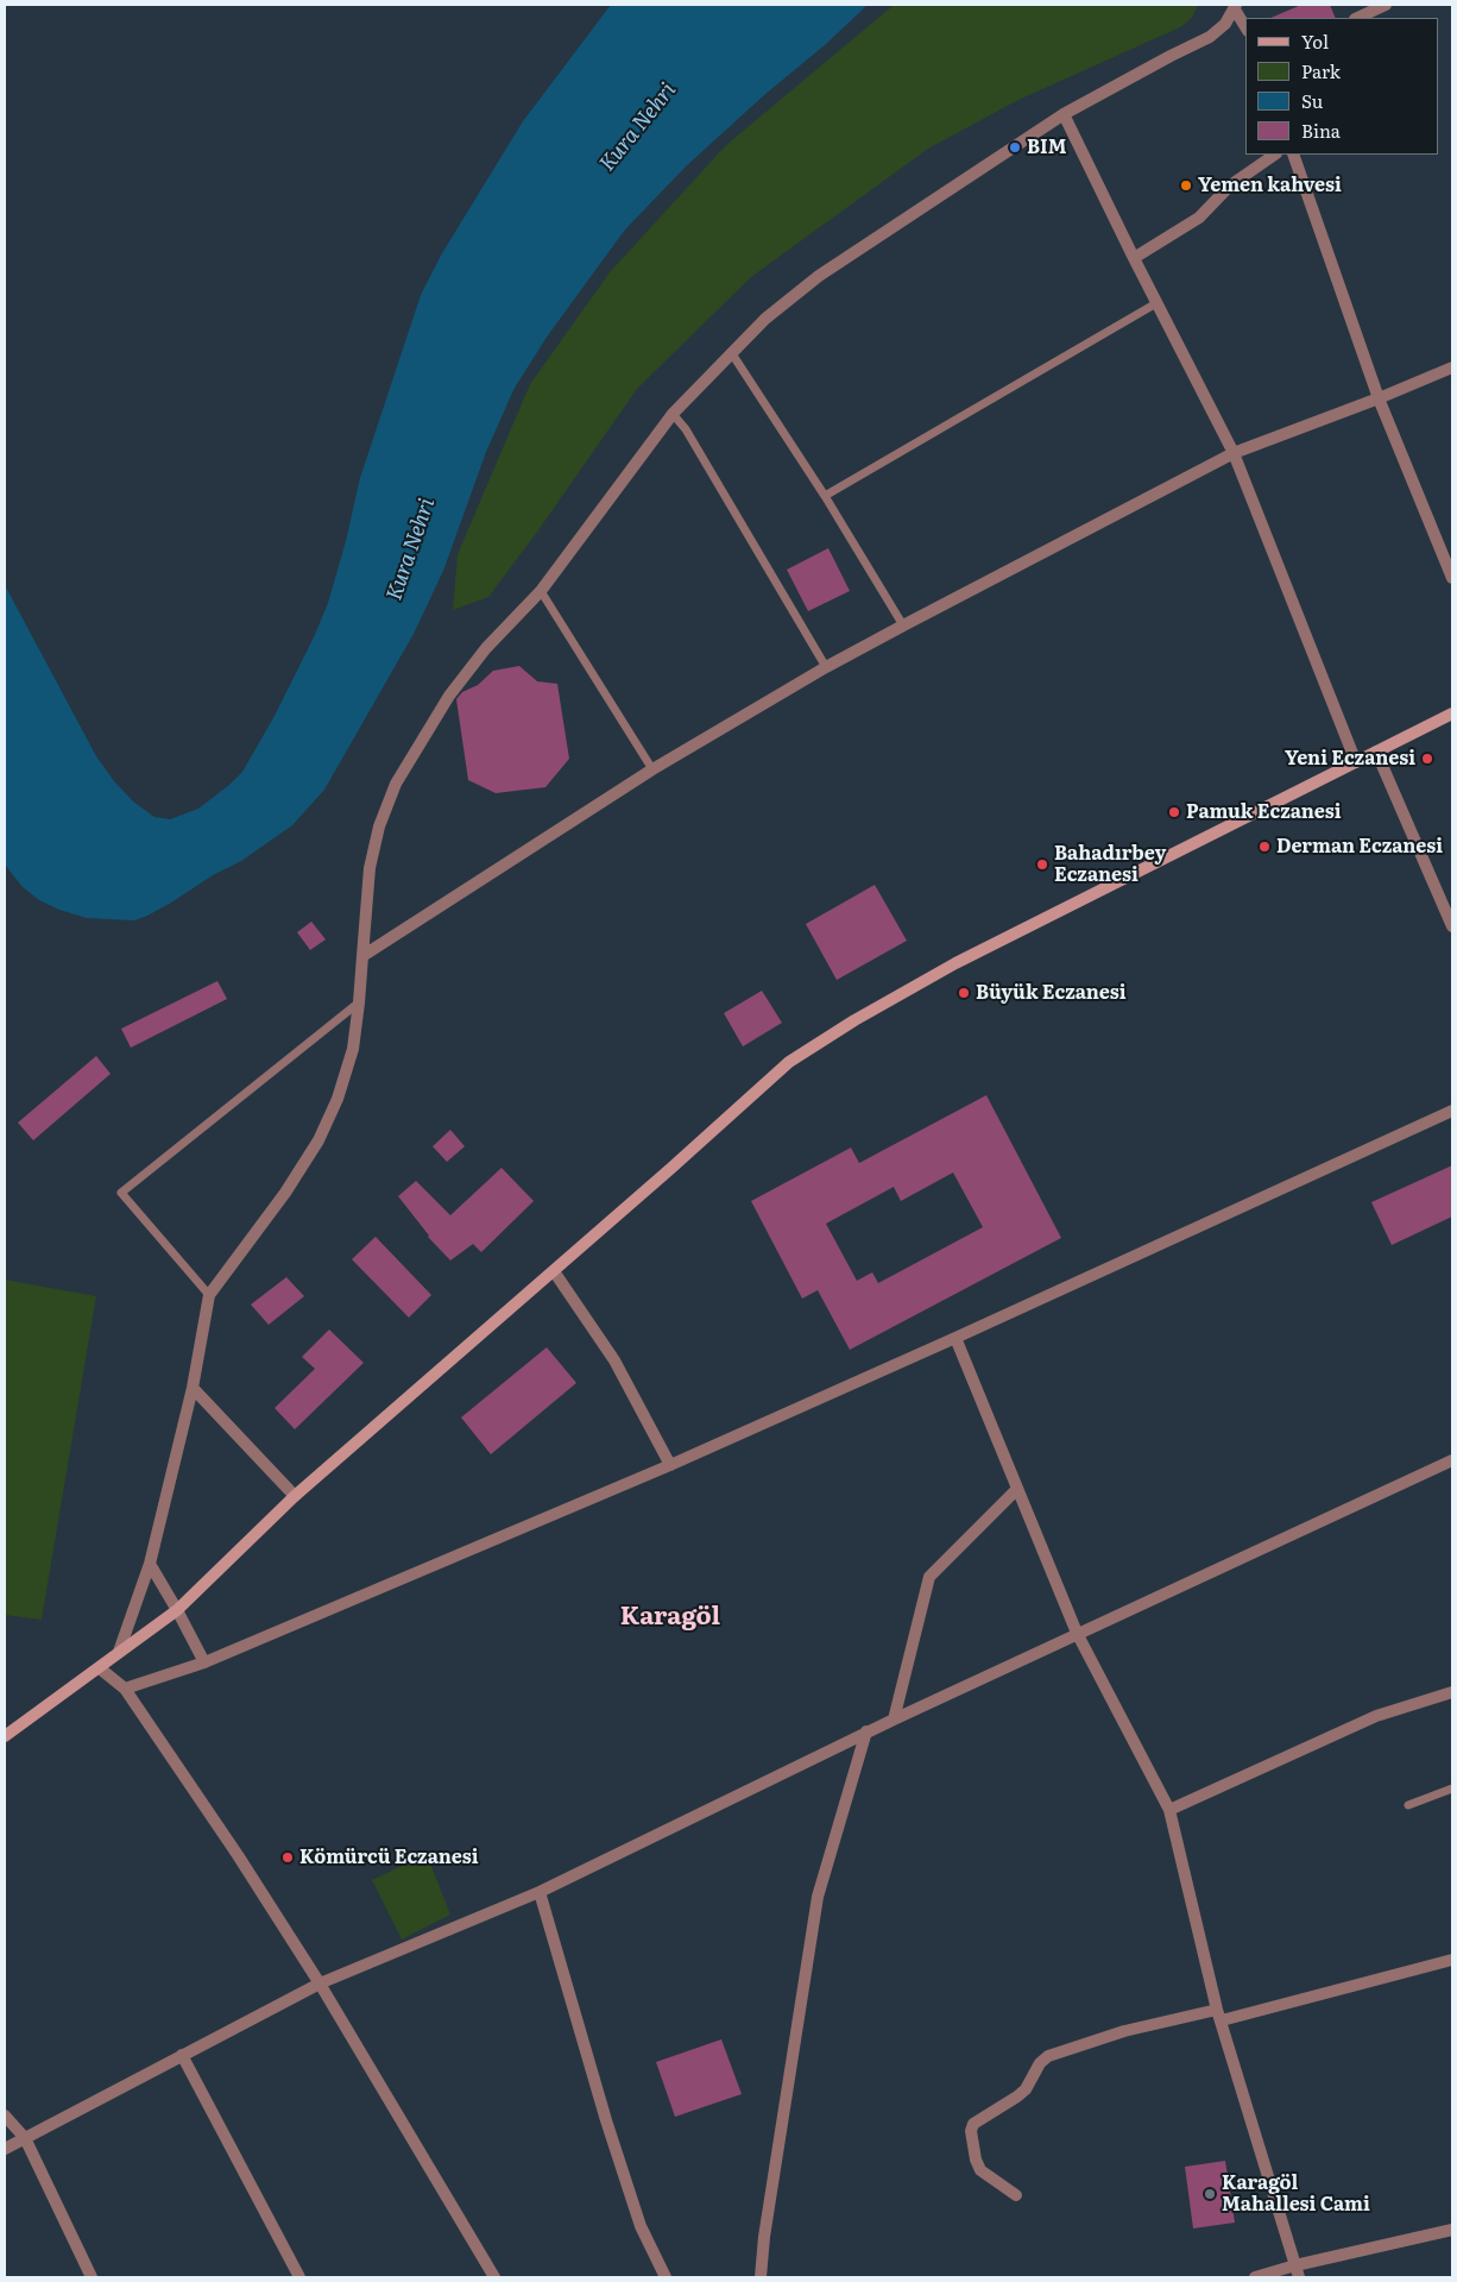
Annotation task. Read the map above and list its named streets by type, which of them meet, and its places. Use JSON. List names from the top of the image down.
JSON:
{
  "districts": ["Karagöl"],
  "water": ["Kura Nehri"],
  "places": [
    "BIM",
    "Yemen kahvesi",
    "Yeni Eczanesi",
    "Pamuk Eczanesi",
    "Derman Eczanesi",
    "Bahadırbey Eczanesi",
    "Büyük Eczanesi",
    "Kömürcü Eczanesi",
    "Karagöl Mahallesi Cami"
  ],
  "legend": [
    "Yol",
    "Park",
    "Su",
    "Bina"
  ]
}
